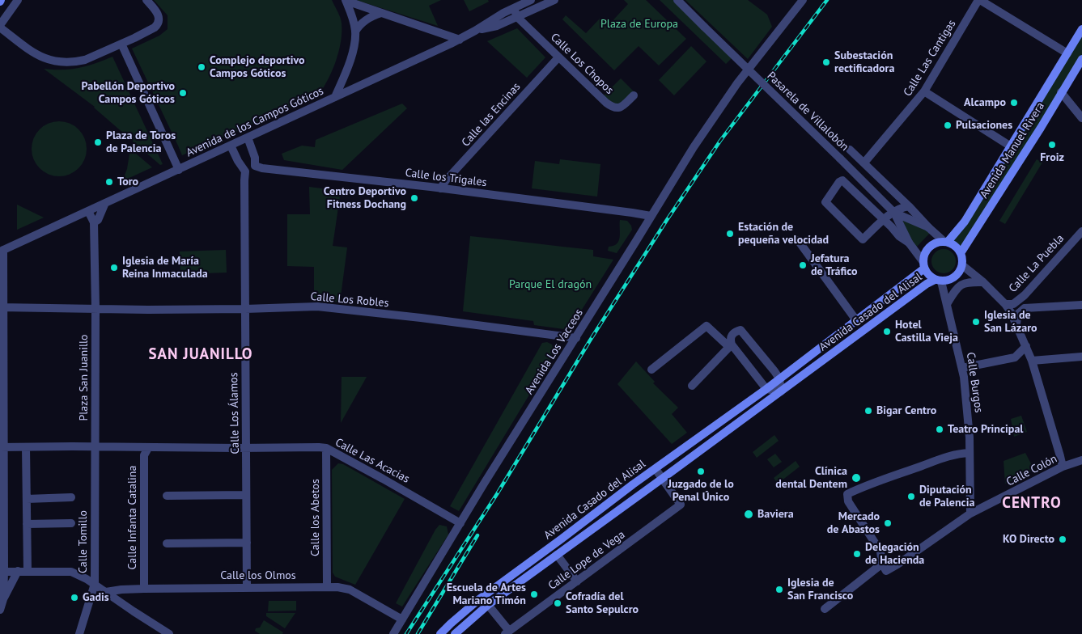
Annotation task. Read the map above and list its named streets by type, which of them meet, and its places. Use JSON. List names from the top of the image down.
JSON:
{
  "streets": {
    "main road": ["Avenida Manuel Rivera", "Avenida Casado del Alisal"],
    "street": [
      "Calle Las Cantigas",
      "Calle Los Chopos",
      "Pasarela de Villalobón",
      "Calle las Encinas",
      "Avenida de los Campos Góticos",
      "Calle los Trigales",
      "Calle La Puebla",
      "Calle Los Robles",
      "Avenida Los Vacceos",
      "Plaza San Juanillo",
      "Calle Burgos",
      "Calle Los Álamos",
      "Calle Las Acacias",
      "Calle Colón",
      "Calle Infanta Catalina",
      "Calle los Abetos",
      "Calle Tomillo",
      "Calle Lope de Vega",
      "Calle los Olmos"
    ]
  },
  "crossings": [
    ["Calle Los Chopos", "Calle las Encinas"],
    ["Calle Los Chopos", "Avenida de los Campos Góticos"],
    ["Calle las Encinas", "Calle los Trigales"],
    ["Avenida Manuel Rivera", "Avenida Casado del Alisal"],
    ["Avenida Manuel Rivera", "Calle Burgos"],
    ["Calle los Trigales", "Avenida Los Vacceos"],
    ["Calle Los Robles", "Avenida Los Vacceos"],
    ["Calle Los Robles", "Plaza San Juanillo"],
    ["Calle Los Robles", "Calle Los Álamos"],
    ["Avenida Casado del Alisal", "Calle Burgos"],
    ["Avenida Casado del Alisal", "Calle Lope de Vega"],
    ["Avenida Los Vacceos", "Calle Las Acacias"],
    ["Avenida Los Vacceos", "Calle los Olmos"],
    ["Plaza San Juanillo", "Calle Las Acacias"],
    ["Plaza San Juanillo", "Calle Tomillo"],
    ["Calle Burgos", "Calle Colón"],
    ["Calle Los Álamos", "Calle Las Acacias"],
    ["Calle Los Álamos", "Calle los Olmos"],
    ["Calle Las Acacias", "Calle Infanta Catalina"],
    ["Calle Las Acacias", "Calle los Abetos"],
    ["Calle Las Acacias", "Calle Tomillo"],
    ["Calle Infanta Catalina", "Calle los Olmos"],
    ["Calle los Abetos", "Calle los Olmos"]
  ],
  "districts": ["SAN JUANILLO", "CENTRO"],
  "parks": ["Plaza de Europa", "Parque El dragón"],
  "places": [
    "Subestación rectificadora",
    "Complejo deportivo Campos Góticos",
    "Pabellón Deportivo Campos Góticos",
    "Alcampo",
    "Pulsaciones",
    "Plaza de Toros de Palencia",
    "Froiz",
    "Toro",
    "Centro Deportivo Fitness Dochang",
    "Estación de pequeña velocidad",
    "Jefatura de Tráfico",
    "Iglesia de María Reina Inmaculada",
    "Iglesia de San Lázaro",
    "Hotel Castilla Vieja",
    "Bigar Centro",
    "Teatro Principal",
    "Juzgado de lo Penal Único",
    "Clínica dental Dentem",
    "Diputación de Palencia",
    "Baviera",
    "Mercado de Abastos",
    "KO Directo",
    "Delegación de Hacienda",
    "Iglesia de San Francisco",
    "Escuela de Artes Mariano Timón",
    "Gadis",
    "Cofradía del Santo Sepulcro"
  ]
}
